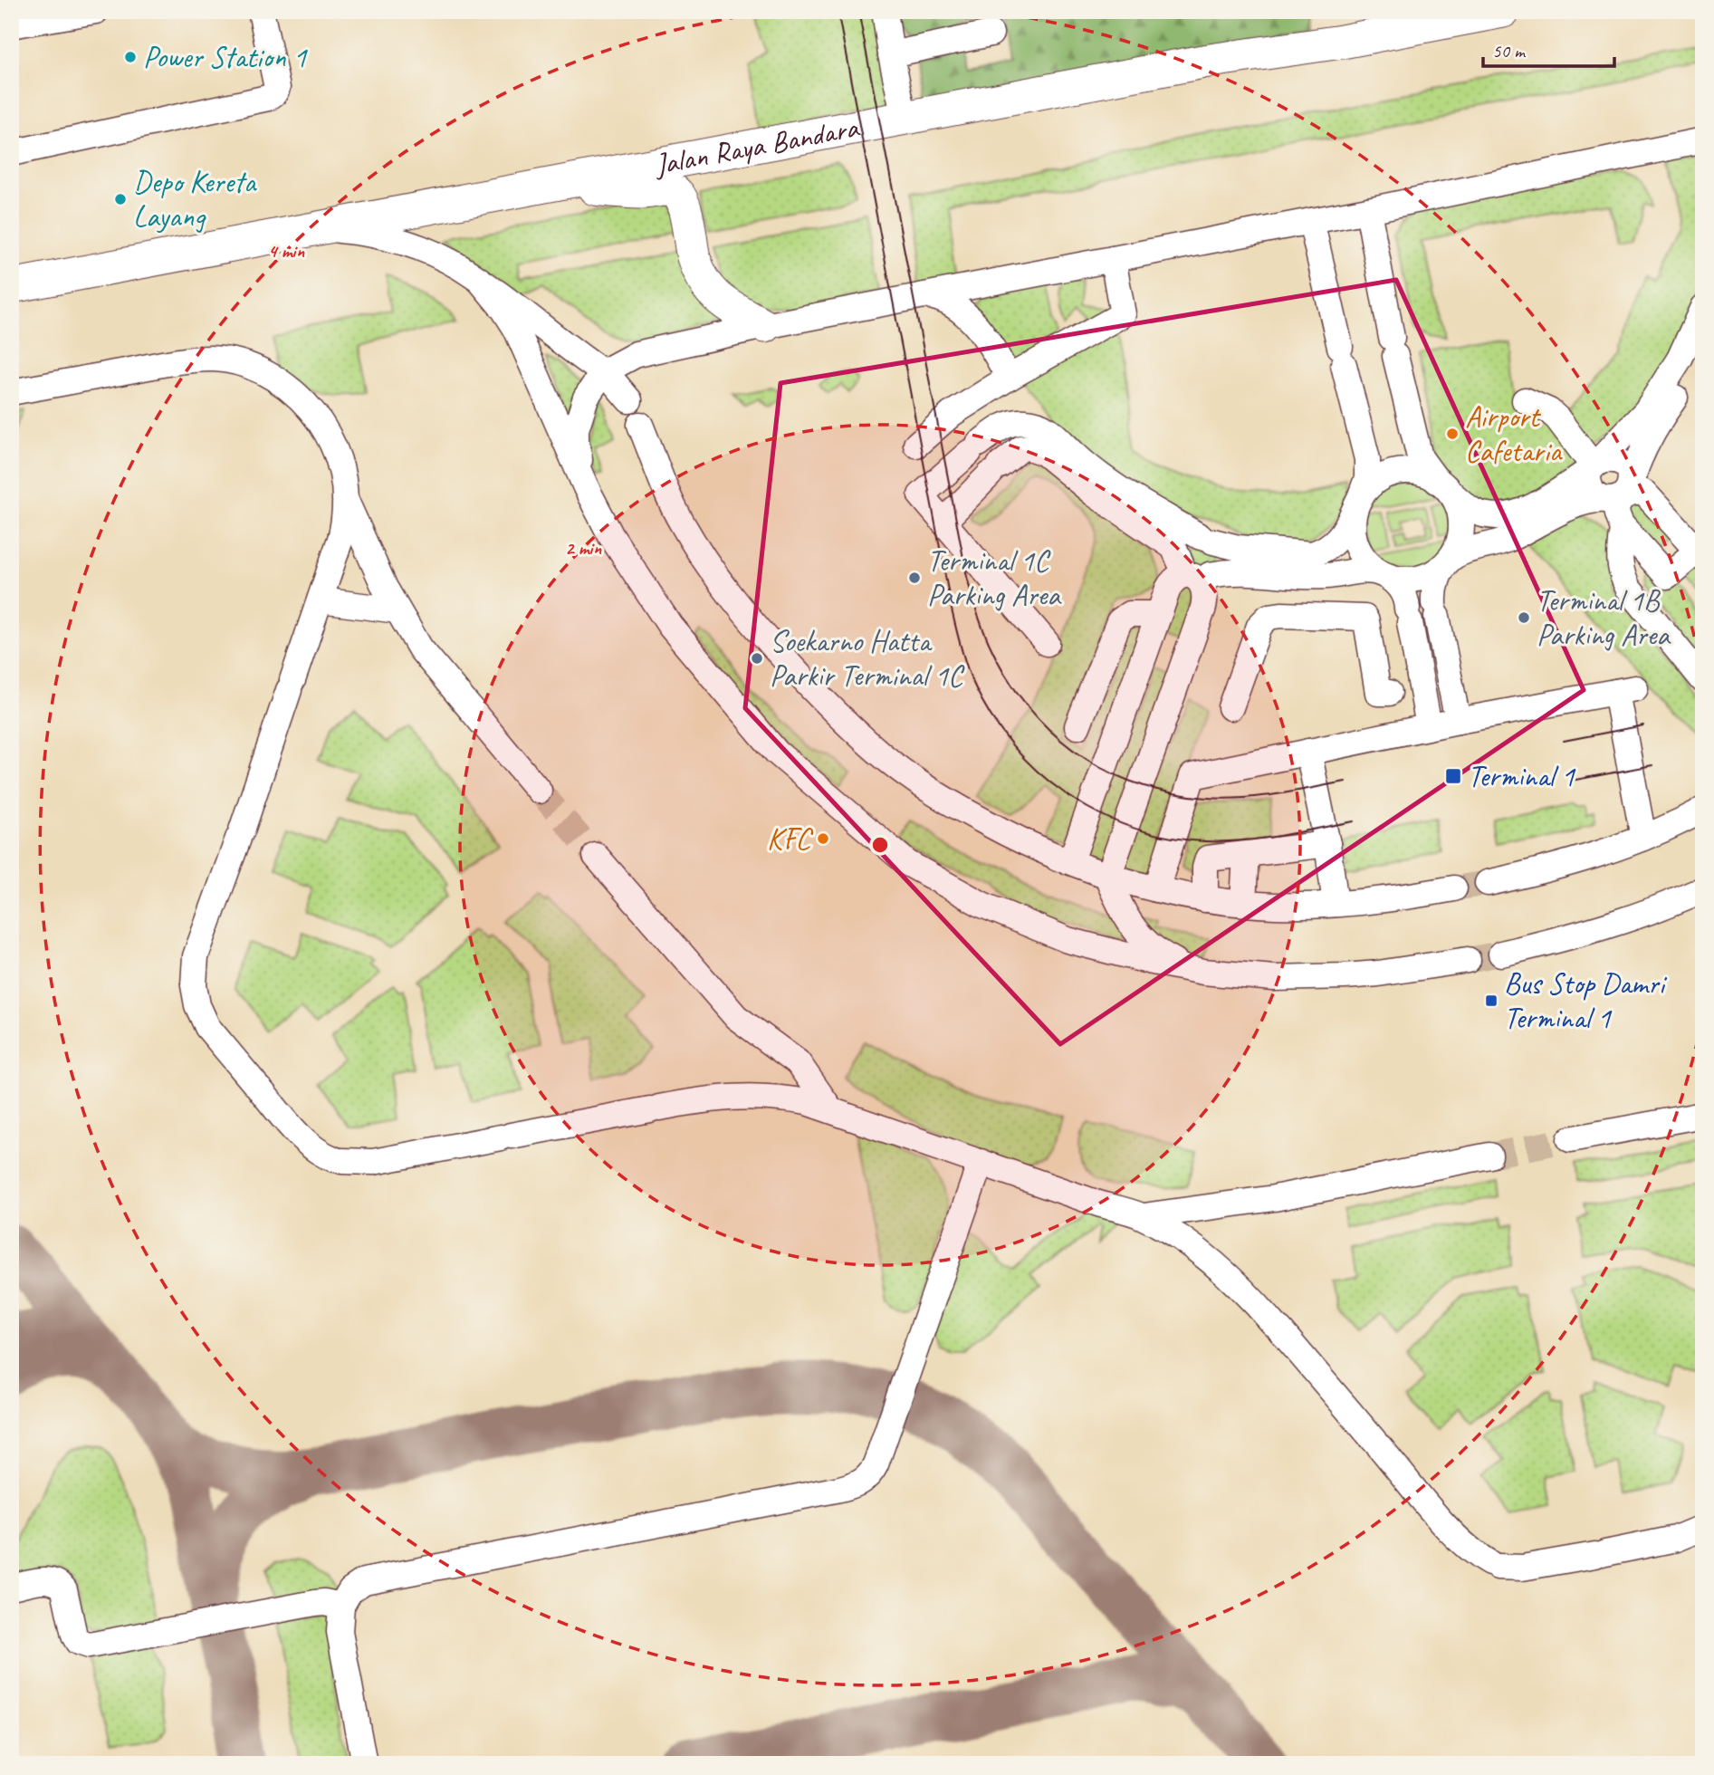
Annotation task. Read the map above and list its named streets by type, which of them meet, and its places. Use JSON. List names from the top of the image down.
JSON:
{
  "streets": {
    "main road": ["Jalan Raya Bandara"]
  },
  "places": {
    "other": [
      "Power Station 1",
      "Depo Kereta Layang",
      "Airport Cafetaria",
      "Terminal 1C Parking Area",
      "Terminal 1B Parking Area",
      "Soekarno Hatta Parkir Terminal 1C",
      "KFC"
    ],
    "transit": ["Terminal 1", "Bus Stop Damri Terminal 1"]
  },
  "scale_bar": "50 m",
  "rings": ["4 min", "2 min"]
}
